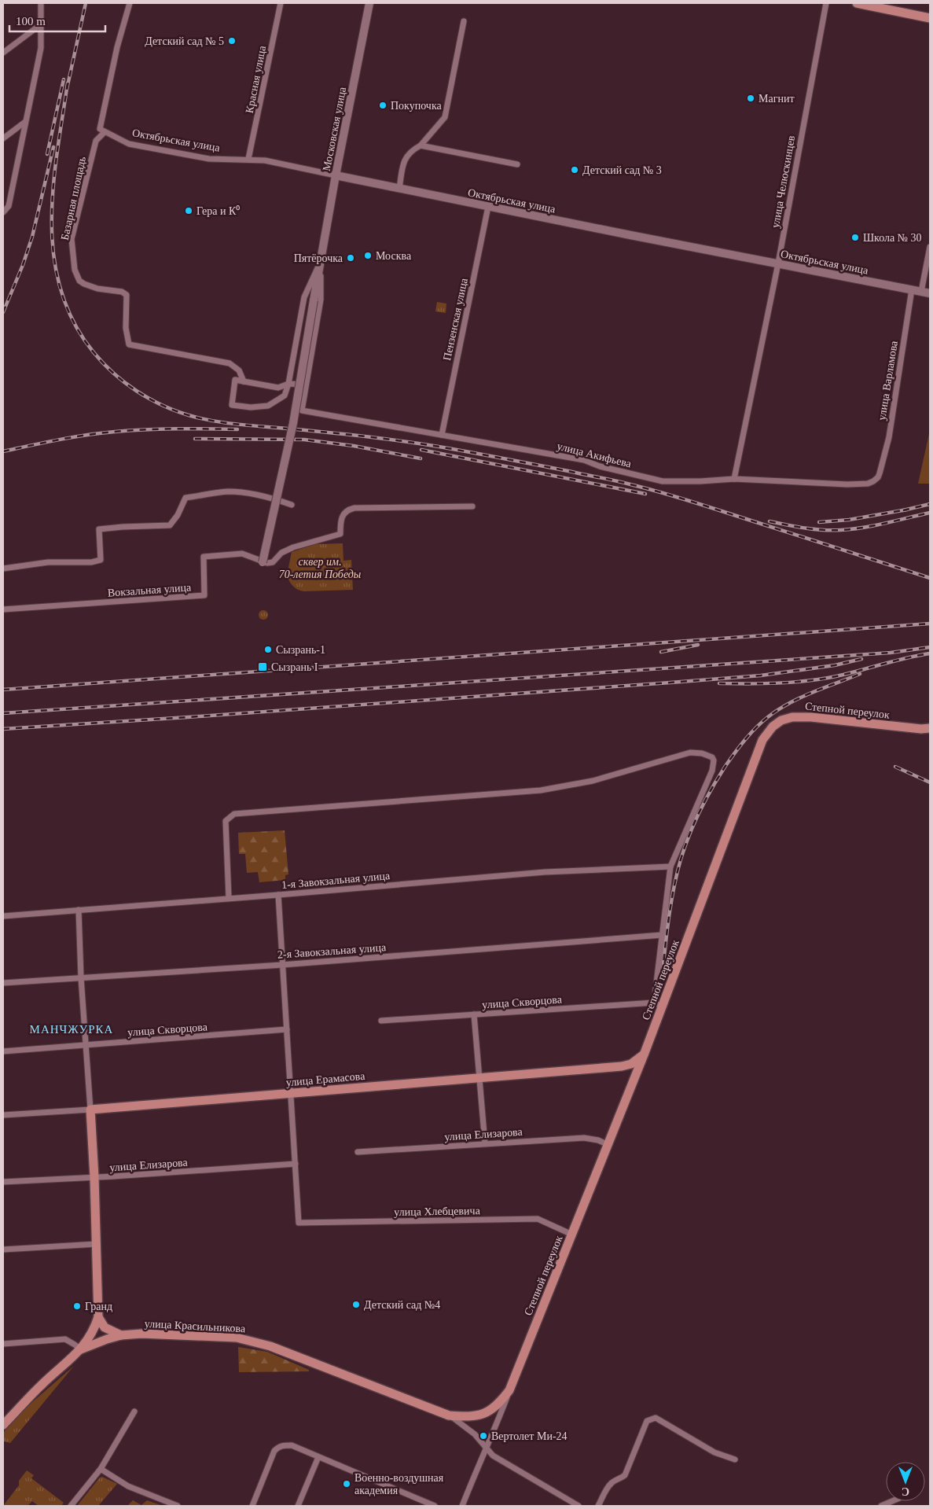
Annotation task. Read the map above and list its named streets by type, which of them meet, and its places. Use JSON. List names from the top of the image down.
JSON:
{
  "streets": {
    "main road": [
      "Московская улица",
      "Октябрьская улица",
      "Степной переулок",
      "улица Ерамасова",
      "улица Красильникова"
    ],
    "street": [
      "Красная улица",
      "улица Челюскинцев",
      "Базарная площадь",
      "Пензенская улица",
      "улица Варламова",
      "улица Акифьева",
      "Вокзальная улица",
      "1-я Завокзальная улица",
      "2-я Завокзальная улица",
      "улица Скворцова",
      "улица Елизарова",
      "улица Хлебцевича"
    ]
  },
  "crossings": [
    ["Красная улица", "Октябрьская улица"],
    ["Московская улица", "Октябрьская улица"],
    ["Московская улица", "улица Акифьева"],
    ["Московская улица", "Вокзальная улица"],
    ["Октябрьская улица", "улица Челюскинцев"],
    ["Октябрьская улица", "Базарная площадь"],
    ["Октябрьская улица", "Пензенская улица"],
    ["Октябрьская улица", "улица Варламова"],
    ["улица Челюскинцев", "улица Акифьева"],
    ["Пензенская улица", "улица Акифьева"],
    ["улица Варламова", "улица Акифьева"],
    ["Степной переулок", "улица Скворцова"],
    ["Степной переулок", "улица Ерамасова"],
    ["Степной переулок", "улица Елизарова"],
    ["Степной переулок", "улица Хлебцевича"],
    ["Степной переулок", "улица Красильникова"],
    ["улица Елизарова", "улица Хлебцевича"]
  ],
  "districts": ["МАНЧЖУРКА"],
  "parks": ["сквер им. 70-летия Победы"],
  "places": {
    "other": [
      "Детский сад № 5",
      "Магнит",
      "Покупочка",
      "Детский сад № 3",
      "Гера и К⁰",
      "Школа № 30",
      "Москва",
      "Пятёрочка",
      "Сызрань-1",
      "Детский сад №4",
      "Гранд",
      "Вертолет Ми-24",
      "Военно-воздушная академия"
    ],
    "transit": ["Сызрань I"]
  },
  "scale_bar": "100 m",
  "north": "bottom"
}
